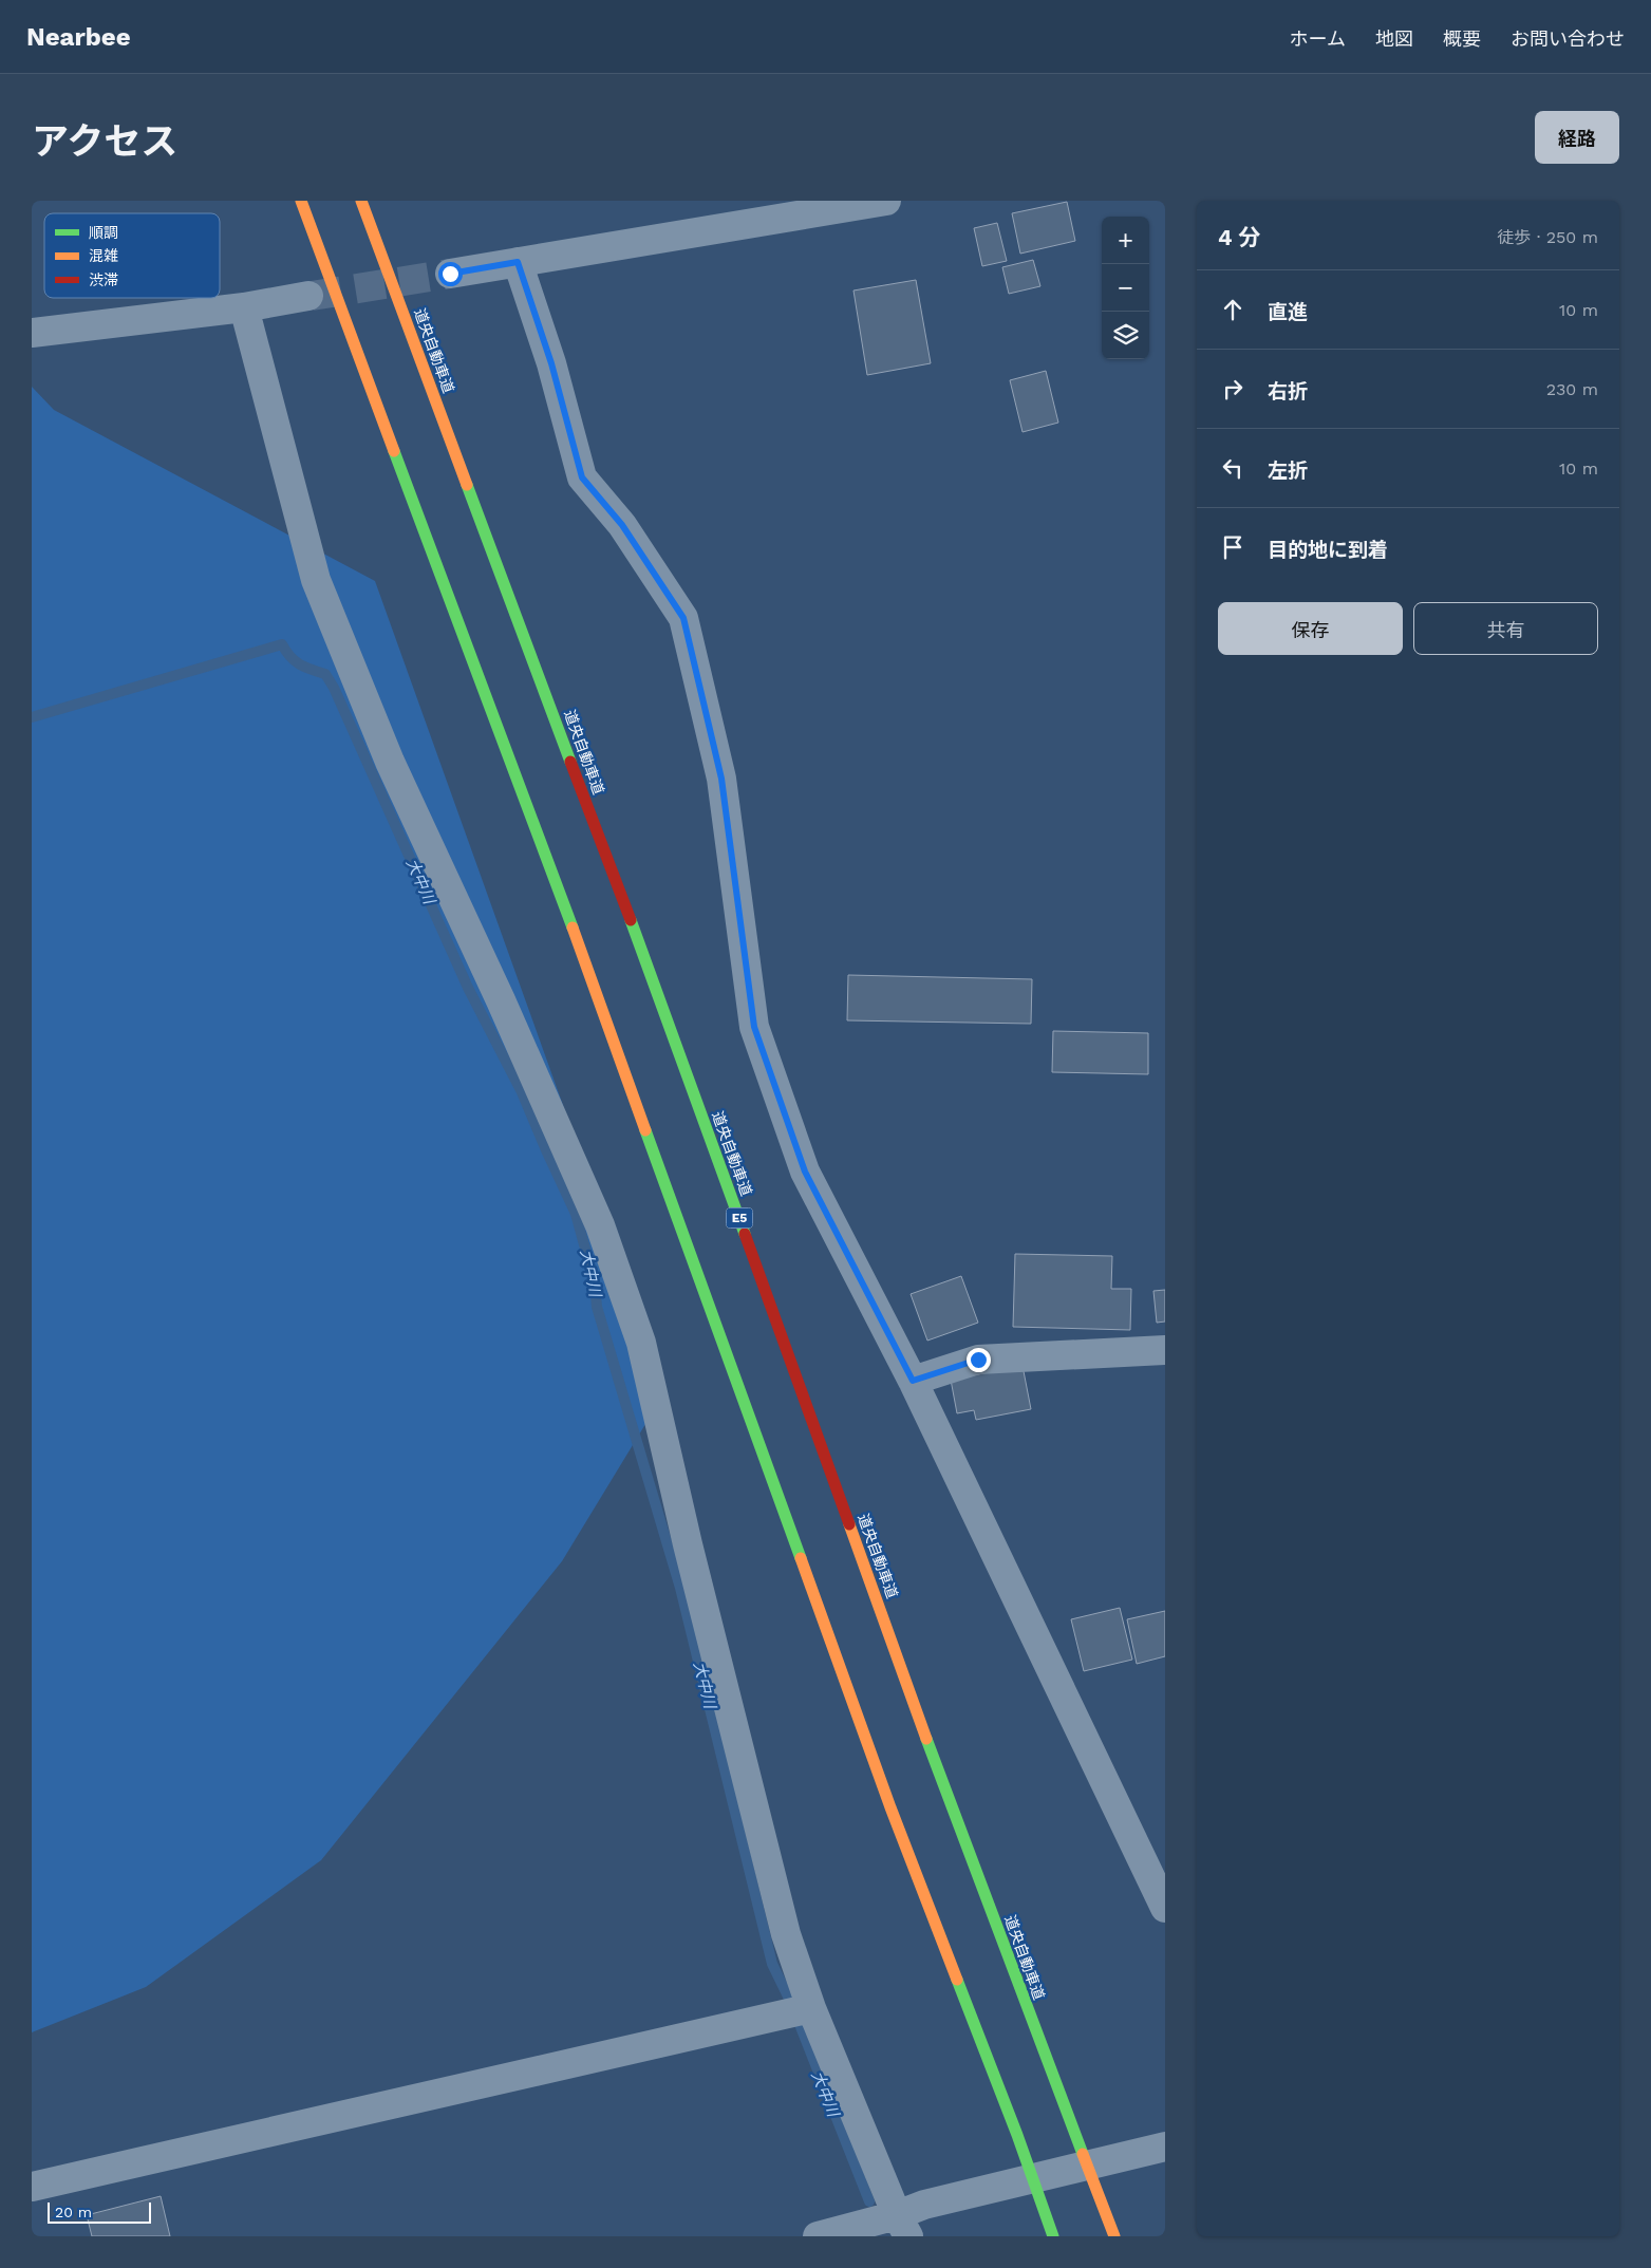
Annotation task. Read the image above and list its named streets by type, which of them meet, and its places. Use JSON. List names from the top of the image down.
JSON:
{
  "streets": {
    "highway": ["道央自動車道", "E5"]
  },
  "water": ["大中川"],
  "legend": ["順調", "混雑", "渋滞"],
  "scale_bar": "20 m",
  "page": {
    "header": "Nearbee",
    "nav": [
      "ホーム",
      "地図",
      "概要",
      "お問い合わせ"
    ],
    "title": "アクセス",
    "buttons": [
      "経路",
      ["保存", "共有"]
    ],
    "heading": ["4 分", "徒歩 · 250 m"],
    "map_buttons": ["+", "−"],
    "list": [
      ["直進", "10 m"],
      ["右折", "230 m"],
      ["左折", "10 m"],
      "目的地に到着"
    ],
    "scale": "20 m"
  }
}
